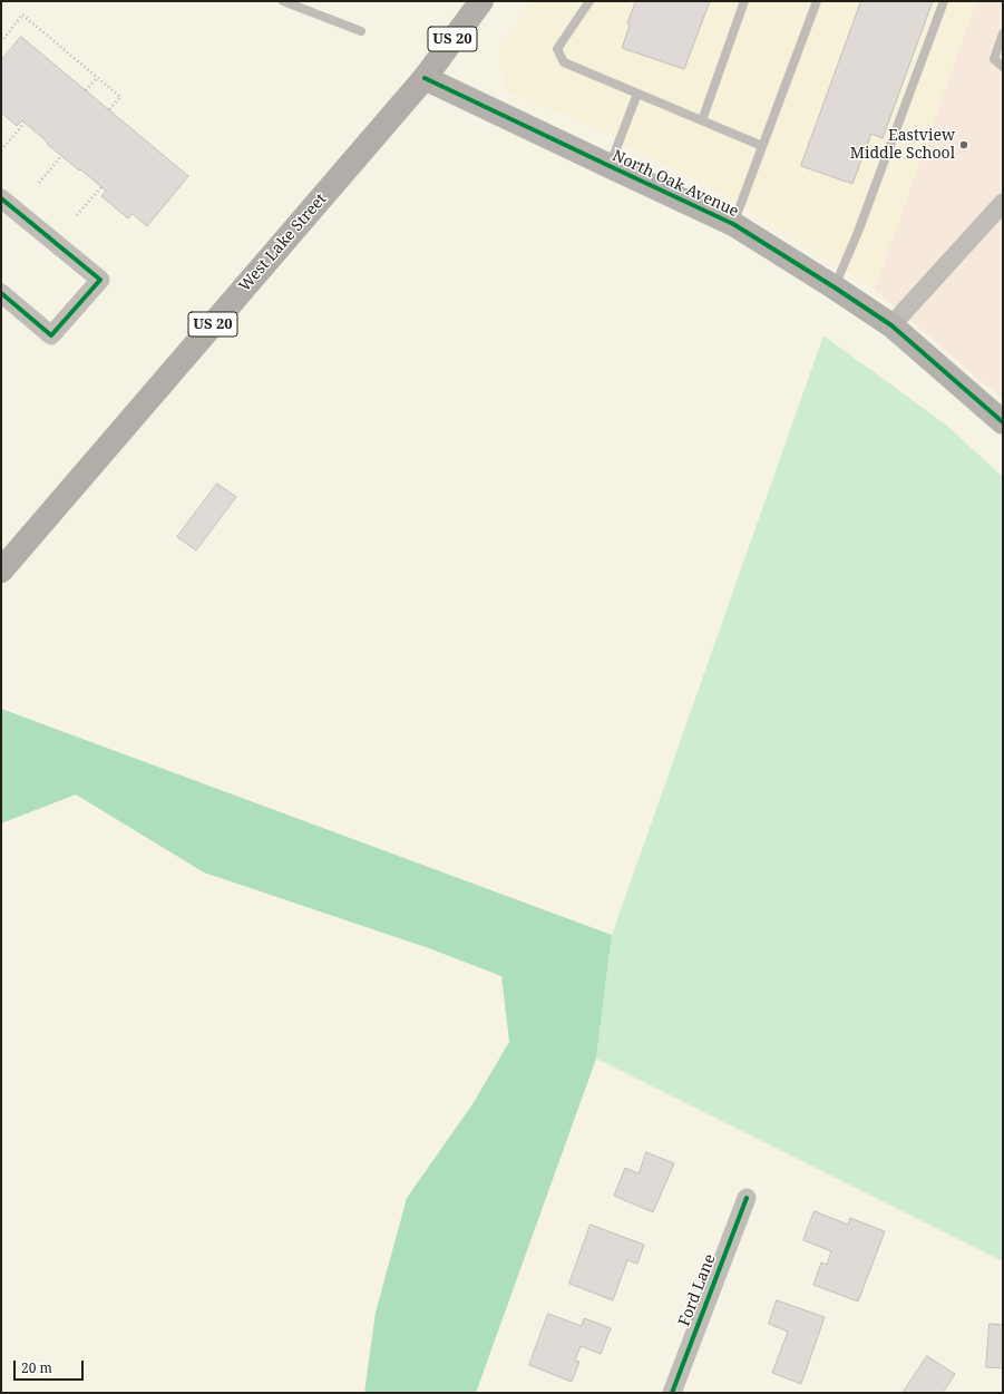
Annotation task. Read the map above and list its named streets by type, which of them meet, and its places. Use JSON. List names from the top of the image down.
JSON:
{
  "streets": {
    "highway": ["US 20", "West Lake Street"],
    "street": ["North Oak Avenue", "Ford Lane"]
  },
  "crossings": [
    ["US 20", "North Oak Avenue"],
    ["US 20", "West Lake Street"],
    ["North Oak Avenue", "West Lake Street"]
  ],
  "places": ["Eastview Middle School"],
  "scale_bar": "20 m"
}
